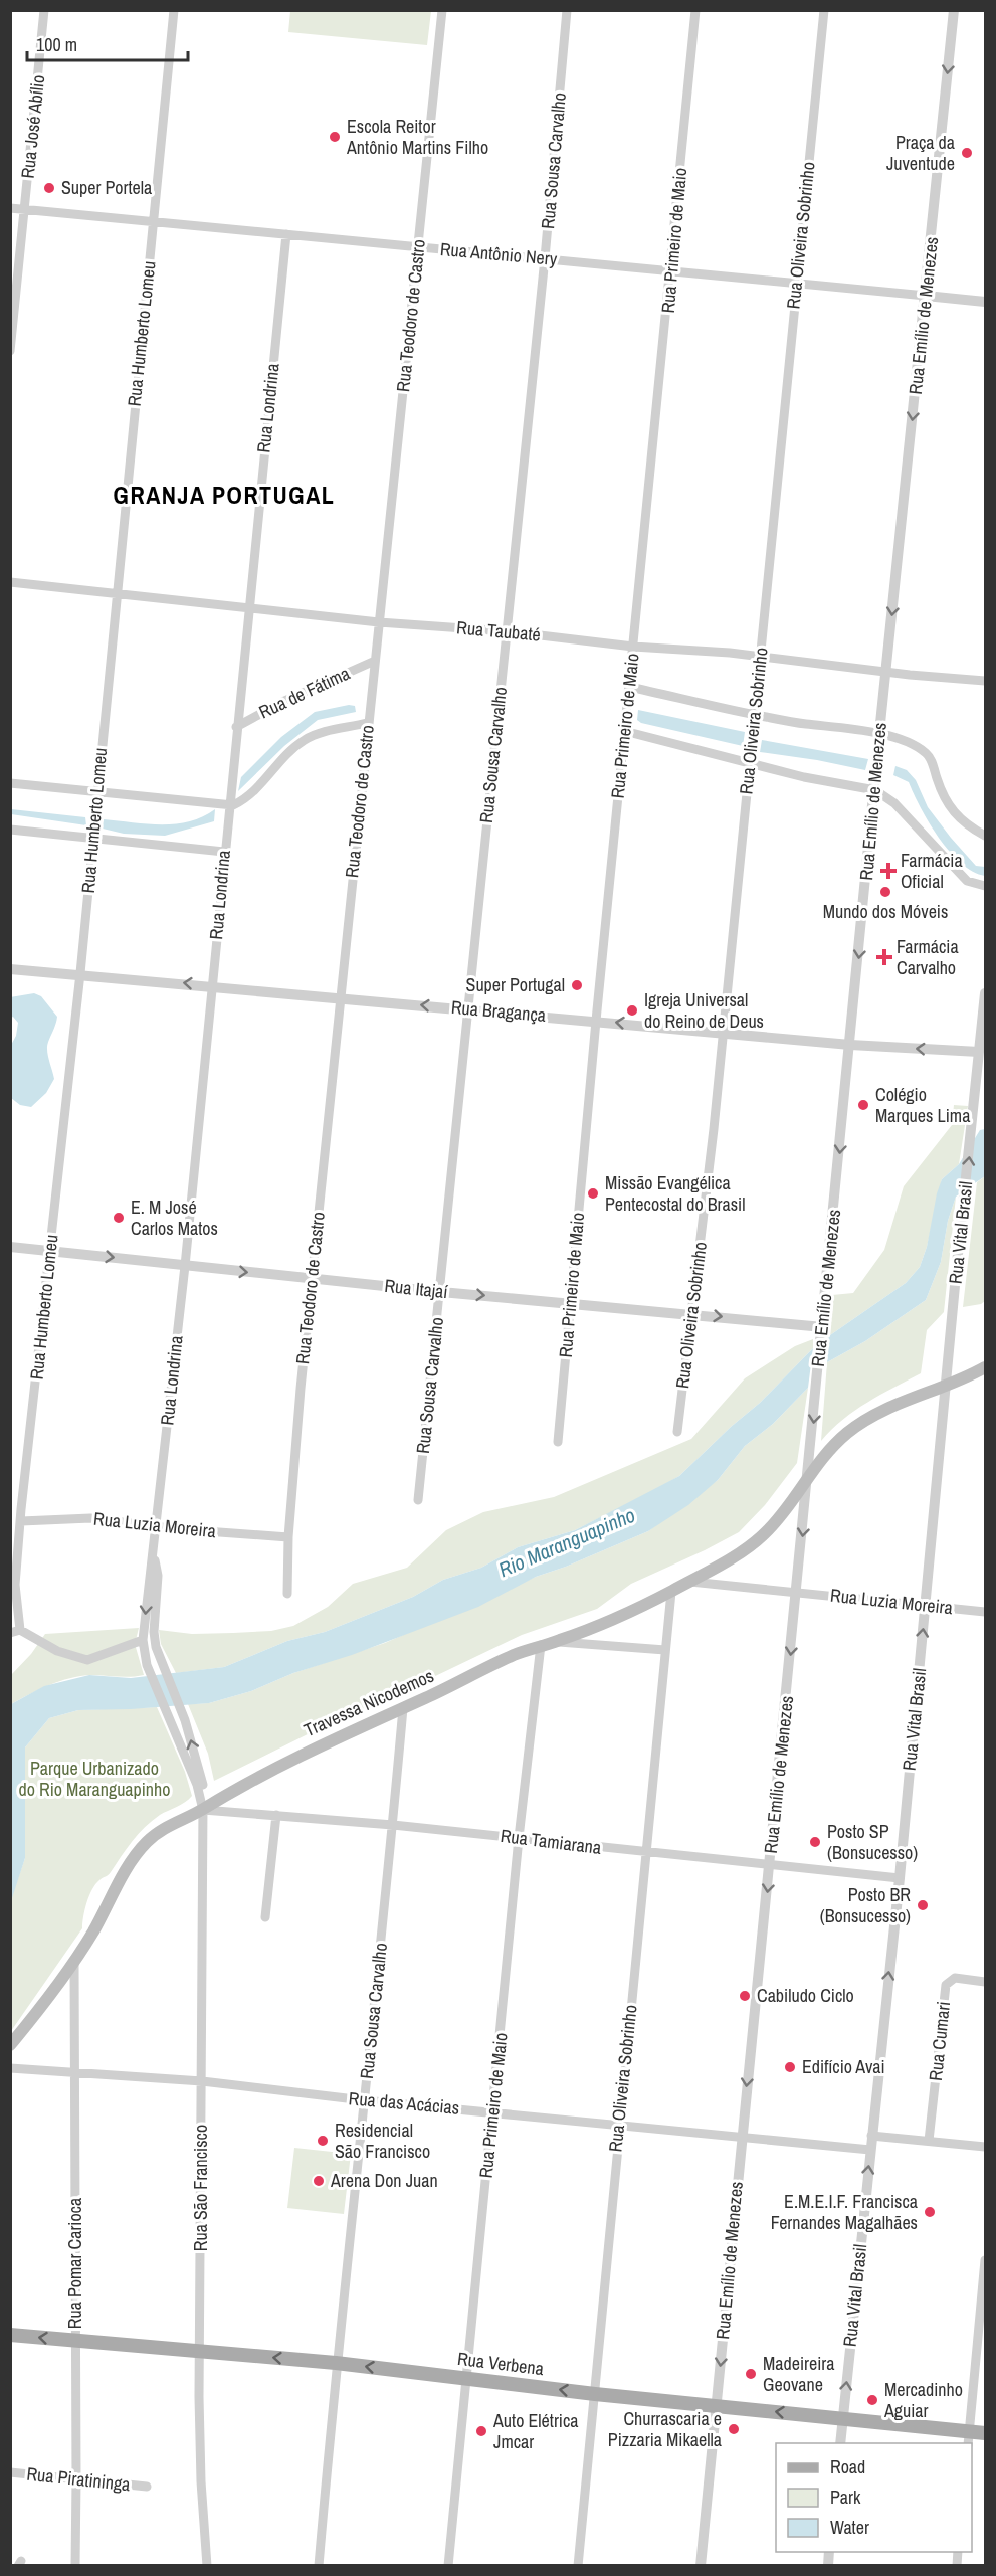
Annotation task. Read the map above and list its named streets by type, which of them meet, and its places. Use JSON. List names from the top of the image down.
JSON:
{
  "streets": {
    "main road": ["Travessa Nicodemos", "Rua Verbena"],
    "street": [
      "Rua José Abílio",
      "Rua Sousa Carvalho",
      "Rua Oliveira Sobrinho",
      "Rua Primeiro de Maio",
      "Rua Antônio Nery",
      "Rua Teodoro de Castro",
      "Rua Emílio de Menezes",
      "Rua Humberto Lomeu",
      "Rua Londrina",
      "Rua Taubaté",
      "Rua de Fátima",
      "Rua Bragança",
      "Rua Vital Brasil",
      "Rua Itajaí",
      "Rua Luzia Moreira",
      "Rua Tamiarana",
      "Rua Cumari",
      "Rua das Acácias",
      "Rua São Francisco",
      "Rua Pomar Carioca",
      "Rua Piratininga"
    ]
  },
  "crossings": [
    ["Rua José Abílio", "Rua Antônio Nery"],
    ["Rua Sousa Carvalho", "Rua Antônio Nery"],
    ["Rua Sousa Carvalho", "Rua Taubaté"],
    ["Rua Sousa Carvalho", "Rua Bragança"],
    ["Rua Sousa Carvalho", "Rua Itajaí"],
    ["Rua Sousa Carvalho", "Travessa Nicodemos"],
    ["Rua Sousa Carvalho", "Rua Tamiarana"],
    ["Rua Sousa Carvalho", "Rua das Acácias"],
    ["Rua Sousa Carvalho", "Rua Verbena"],
    ["Rua Oliveira Sobrinho", "Rua Antônio Nery"],
    ["Rua Oliveira Sobrinho", "Rua Taubaté"],
    ["Rua Oliveira Sobrinho", "Rua Bragança"],
    ["Rua Oliveira Sobrinho", "Rua Itajaí"],
    ["Rua Oliveira Sobrinho", "Travessa Nicodemos"],
    ["Rua Oliveira Sobrinho", "Rua Tamiarana"],
    ["Rua Oliveira Sobrinho", "Rua das Acácias"],
    ["Rua Oliveira Sobrinho", "Rua Verbena"],
    ["Rua Primeiro de Maio", "Rua Antônio Nery"],
    ["Rua Primeiro de Maio", "Rua Taubaté"],
    ["Rua Primeiro de Maio", "Rua Bragança"],
    ["Rua Primeiro de Maio", "Rua Itajaí"],
    ["Rua Primeiro de Maio", "Travessa Nicodemos"],
    ["Rua Primeiro de Maio", "Rua Tamiarana"],
    ["Rua Primeiro de Maio", "Rua das Acácias"],
    ["Rua Primeiro de Maio", "Rua Verbena"],
    ["Rua Antônio Nery", "Rua Teodoro de Castro"],
    ["Rua Antônio Nery", "Rua Emílio de Menezes"],
    ["Rua Antônio Nery", "Rua Humberto Lomeu"],
    ["Rua Antônio Nery", "Rua Londrina"],
    ["Rua Teodoro de Castro", "Rua Taubaté"],
    ["Rua Teodoro de Castro", "Rua de Fátima"],
    ["Rua Teodoro de Castro", "Rua Bragança"],
    ["Rua Teodoro de Castro", "Rua Itajaí"],
    ["Rua Teodoro de Castro", "Rua Luzia Moreira"],
    ["Rua Emílio de Menezes", "Rua Taubaté"],
    ["Rua Emílio de Menezes", "Rua Bragança"],
    ["Rua Emílio de Menezes", "Rua Itajaí"],
    ["Rua Emílio de Menezes", "Rua Luzia Moreira"],
    ["Rua Emílio de Menezes", "Travessa Nicodemos"],
    ["Rua Emílio de Menezes", "Rua Tamiarana"],
    ["Rua Emílio de Menezes", "Rua das Acácias"],
    ["Rua Emílio de Menezes", "Rua Verbena"],
    ["Rua Humberto Lomeu", "Rua Londrina"],
    ["Rua Humberto Lomeu", "Rua Taubaté"],
    ["Rua Humberto Lomeu", "Rua Bragança"],
    ["Rua Humberto Lomeu", "Rua Itajaí"],
    ["Rua Humberto Lomeu", "Rua Luzia Moreira"],
    ["Rua Londrina", "Rua Taubaté"],
    ["Rua Londrina", "Rua de Fátima"],
    ["Rua Londrina", "Rua Bragança"],
    ["Rua Londrina", "Rua Itajaí"],
    ["Rua Londrina", "Rua Luzia Moreira"],
    ["Rua Bragança", "Rua Vital Brasil"],
    ["Rua Vital Brasil", "Rua Luzia Moreira"],
    ["Rua Vital Brasil", "Travessa Nicodemos"],
    ["Rua Vital Brasil", "Rua Tamiarana"],
    ["Rua Vital Brasil", "Rua das Acácias"],
    ["Rua Vital Brasil", "Rua Verbena"],
    ["Rua Luzia Moreira", "Travessa Nicodemos"],
    ["Travessa Nicodemos", "Rua Tamiarana"],
    ["Travessa Nicodemos", "Rua São Francisco"],
    ["Travessa Nicodemos", "Rua Pomar Carioca"],
    ["Rua Tamiarana", "Rua São Francisco"],
    ["Rua das Acácias", "Rua São Francisco"],
    ["Rua das Acácias", "Rua Pomar Carioca"],
    ["Rua São Francisco", "Rua Verbena"],
    ["Rua Pomar Carioca", "Rua Verbena"],
    ["Rua Pomar Carioca", "Rua Piratininga"]
  ],
  "one_way": [
    "Rua Emílio de Menezes",
    "Rua Bragança",
    "Rua Vital Brasil",
    "Rua Itajaí",
    "Rua Verbena"
  ],
  "districts": ["GRANJA PORTUGAL"],
  "water": ["Rio Maranguapinho"],
  "parks": ["Parque Urbanizado do Rio Maranguapinho"],
  "places": {
    "other": [
      "Escola Reitor Antônio Martins Filho",
      "Praça da Juventude",
      "Super Portela",
      "Mundo dos Móveis",
      "Super Portugal",
      "Igreja Universal do Reino de Deus",
      "Colégio Marques Lima",
      "Missão Evangélica Pentecostal do Brasil",
      "E. M José Carlos Matos",
      "Posto SP (Bonsucesso)",
      "Posto BR (Bonsucesso)",
      "Cabiludo Ciclo",
      "Edifício Avai",
      "Residencial São Francisco",
      "Arena Don Juan",
      "E.M.E.I.F. Francisca Fernandes Magalhães",
      "Madeireira Geovane",
      "Mercadinho Aguiar",
      "Churrascaria e Pizzaria Mikaella",
      "Auto Elétrica Jmcar"
    ],
    "health": ["Farmácia Oficial", "Farmácia Carvalho"]
  },
  "legend": ["Road", "Park", "Water"],
  "scale_bar": "100 m"
}
